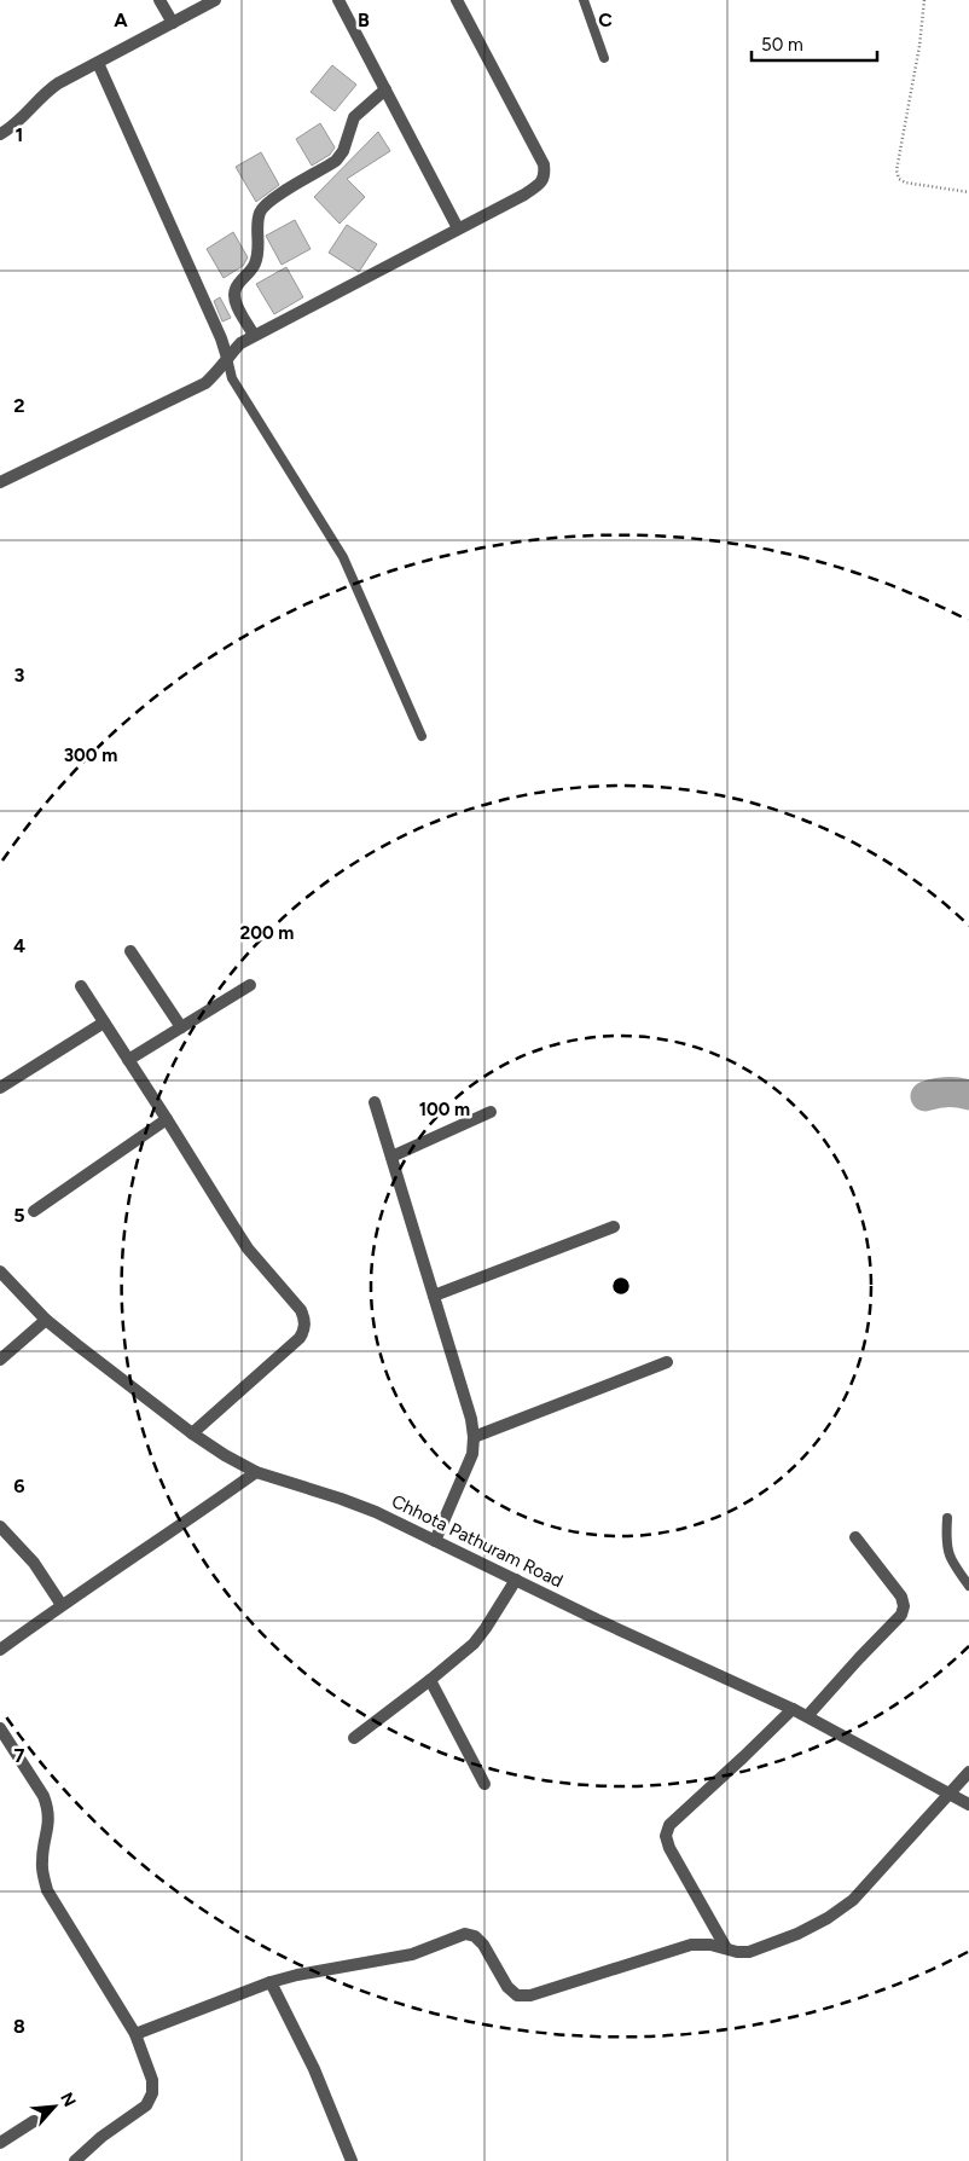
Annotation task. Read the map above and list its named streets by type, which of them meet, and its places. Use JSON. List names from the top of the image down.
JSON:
{
  "streets": {
    "street": ["Chhota Pathuram Road"]
  },
  "scale_bar": "50 m",
  "north": "top right",
  "grid": {
    "columns": ["A", "B", "C"],
    "rows": [
      "1",
      "2",
      "3",
      "4",
      "5",
      "6",
      "7",
      "8"
    ]
  },
  "rings": ["300 m", "200 m", "100 m"]
}
